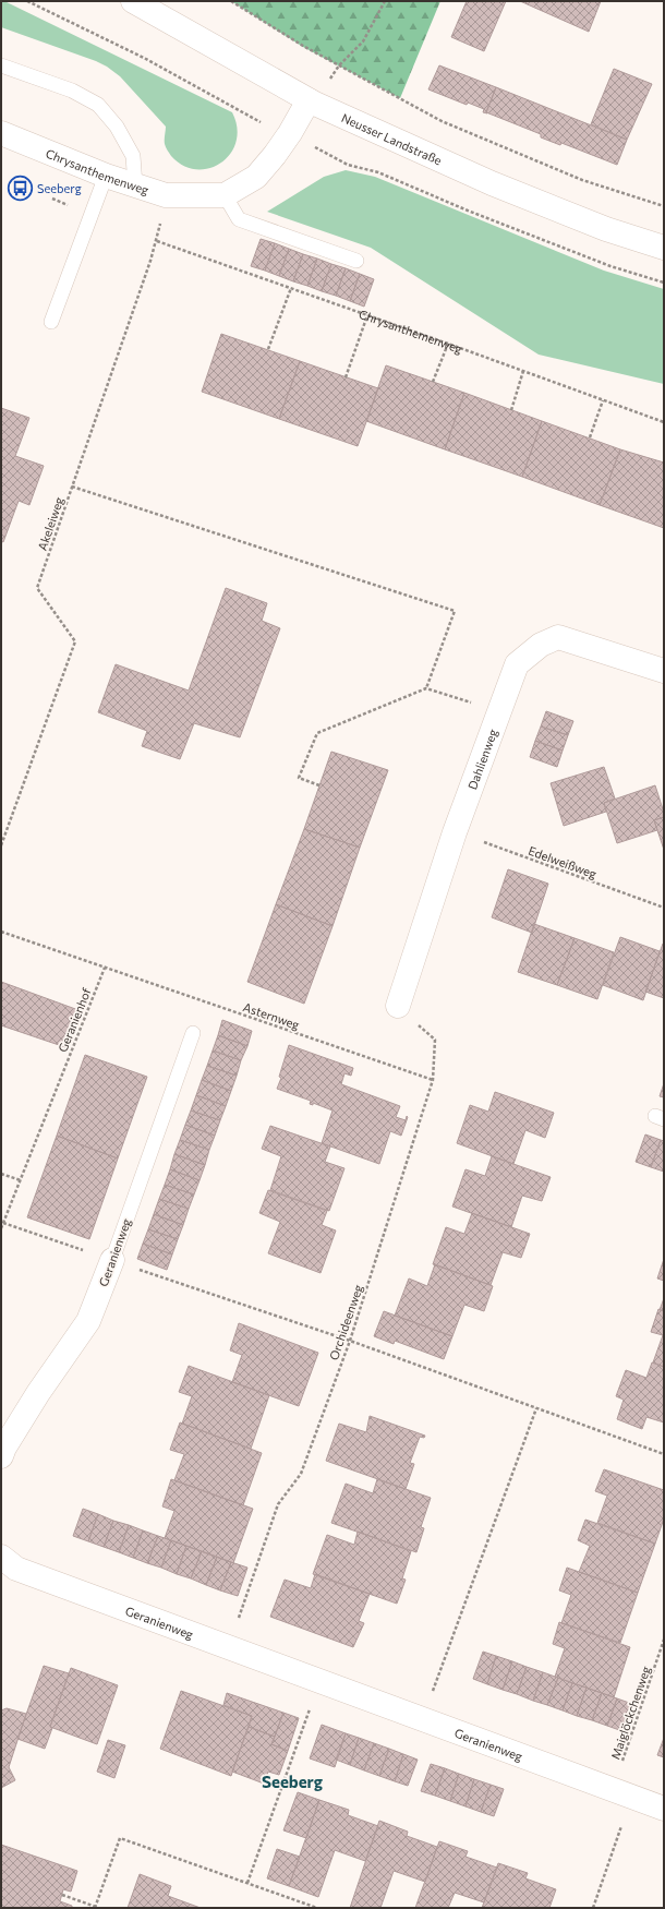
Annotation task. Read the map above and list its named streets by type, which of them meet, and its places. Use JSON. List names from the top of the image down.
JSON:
{
  "streets": {
    "street": [
      "Neusser Landstraße",
      "Chrysanthemenweg",
      "Dahlienweg",
      "Geranienweg"
    ],
    "path": [
      "Akeleiweg",
      "Edelweißweg",
      "Asternweg",
      "Geranienhof",
      "Orchideenweg",
      "Maiglöckchenweg"
    ]
  },
  "crossings": [
    ["Chrysanthemenweg", "Akeleiweg"],
    ["Dahlienweg", "Edelweißweg"],
    ["Dahlienweg", "Orchideenweg"],
    ["Asternweg", "Geranienhof"],
    ["Asternweg", "Orchideenweg"],
    ["Geranienweg", "Orchideenweg"],
    ["Geranienweg", "Maiglöckchenweg"]
  ],
  "districts": ["Seeberg"],
  "places": {
    "bus stop": ["Seeberg"]
  }
}
